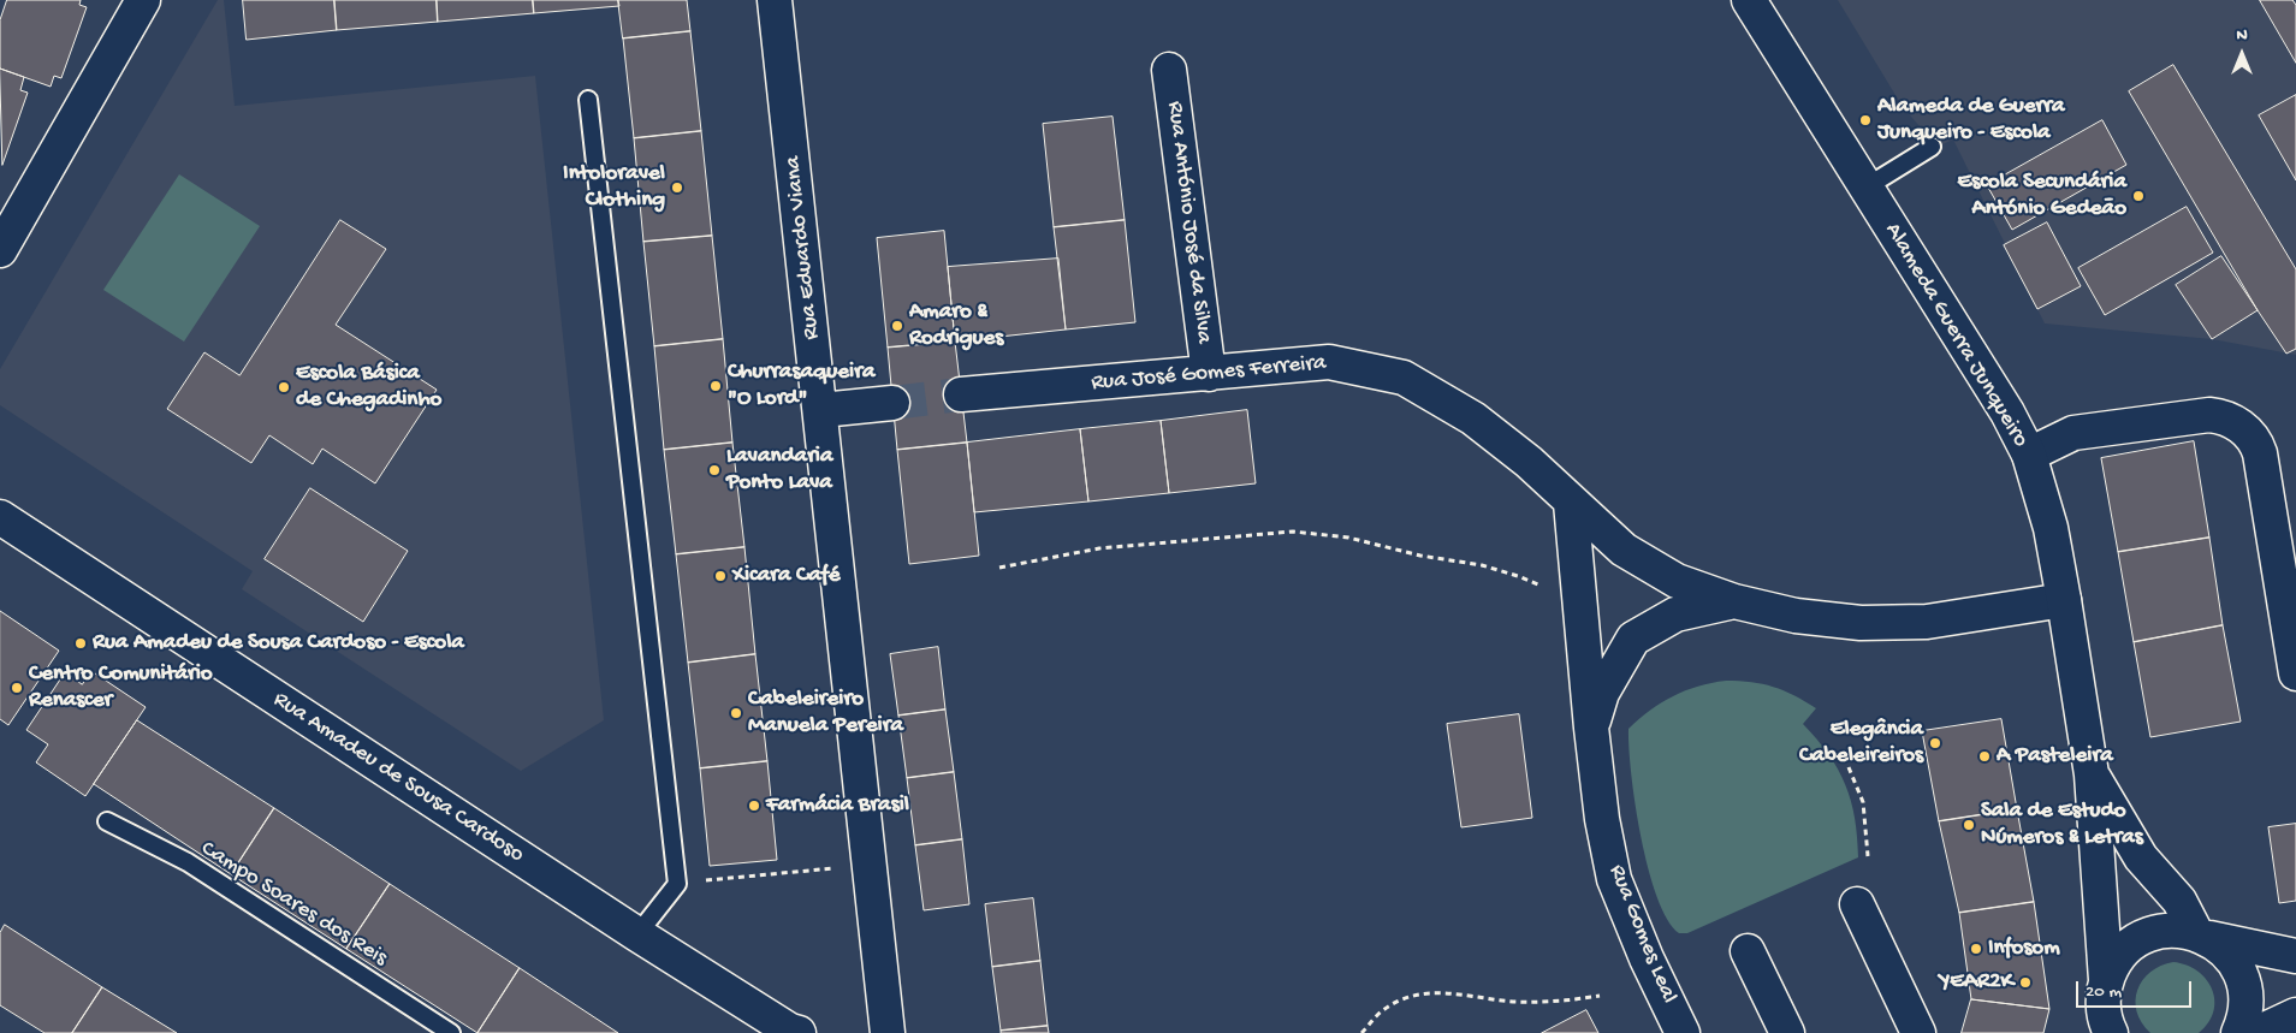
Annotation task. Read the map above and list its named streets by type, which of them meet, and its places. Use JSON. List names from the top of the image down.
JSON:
{
  "streets": {
    "street": [
      "Rua António José da Silva",
      "Rua Eduardo Viana",
      "Alameda Guerra Junqueiro",
      "Rua José Gomes Ferreira",
      "Rua Amadeu de Sousa Cardoso",
      "Rua Gomes Leal"
    ],
    "lane": ["Campo Soares dos Reis"]
  },
  "crossings": [
    ["Rua António José da Silva", "Rua José Gomes Ferreira"],
    ["Alameda Guerra Junqueiro", "Rua José Gomes Ferreira"],
    ["Rua José Gomes Ferreira", "Rua Gomes Leal"]
  ],
  "places": [
    "Alameda de Guerra Junqueiro - Escola",
    "Intoloravel Clothing",
    "Escola Secundária António Gedeão",
    "Amaro & Rodrigues",
    "Churrasaqueira \"O Lord\"",
    "Escola Básica de Chegadinho",
    "Lavandaria Ponto Lava",
    "Xicara Café",
    "Rua Amadeu de Sousa Cardoso - Escola",
    "Centro Comunitário Renascer",
    "Cabeleireiro Manuela Pereira",
    "Elegância Cabeleireiros",
    "A Pasteleira",
    "Farmácia Brasil",
    "Sala de Estudo Números & Letras",
    "Infosom",
    "YEAR2K"
  ],
  "scale_bar": "20 m",
  "north": "top"
}
